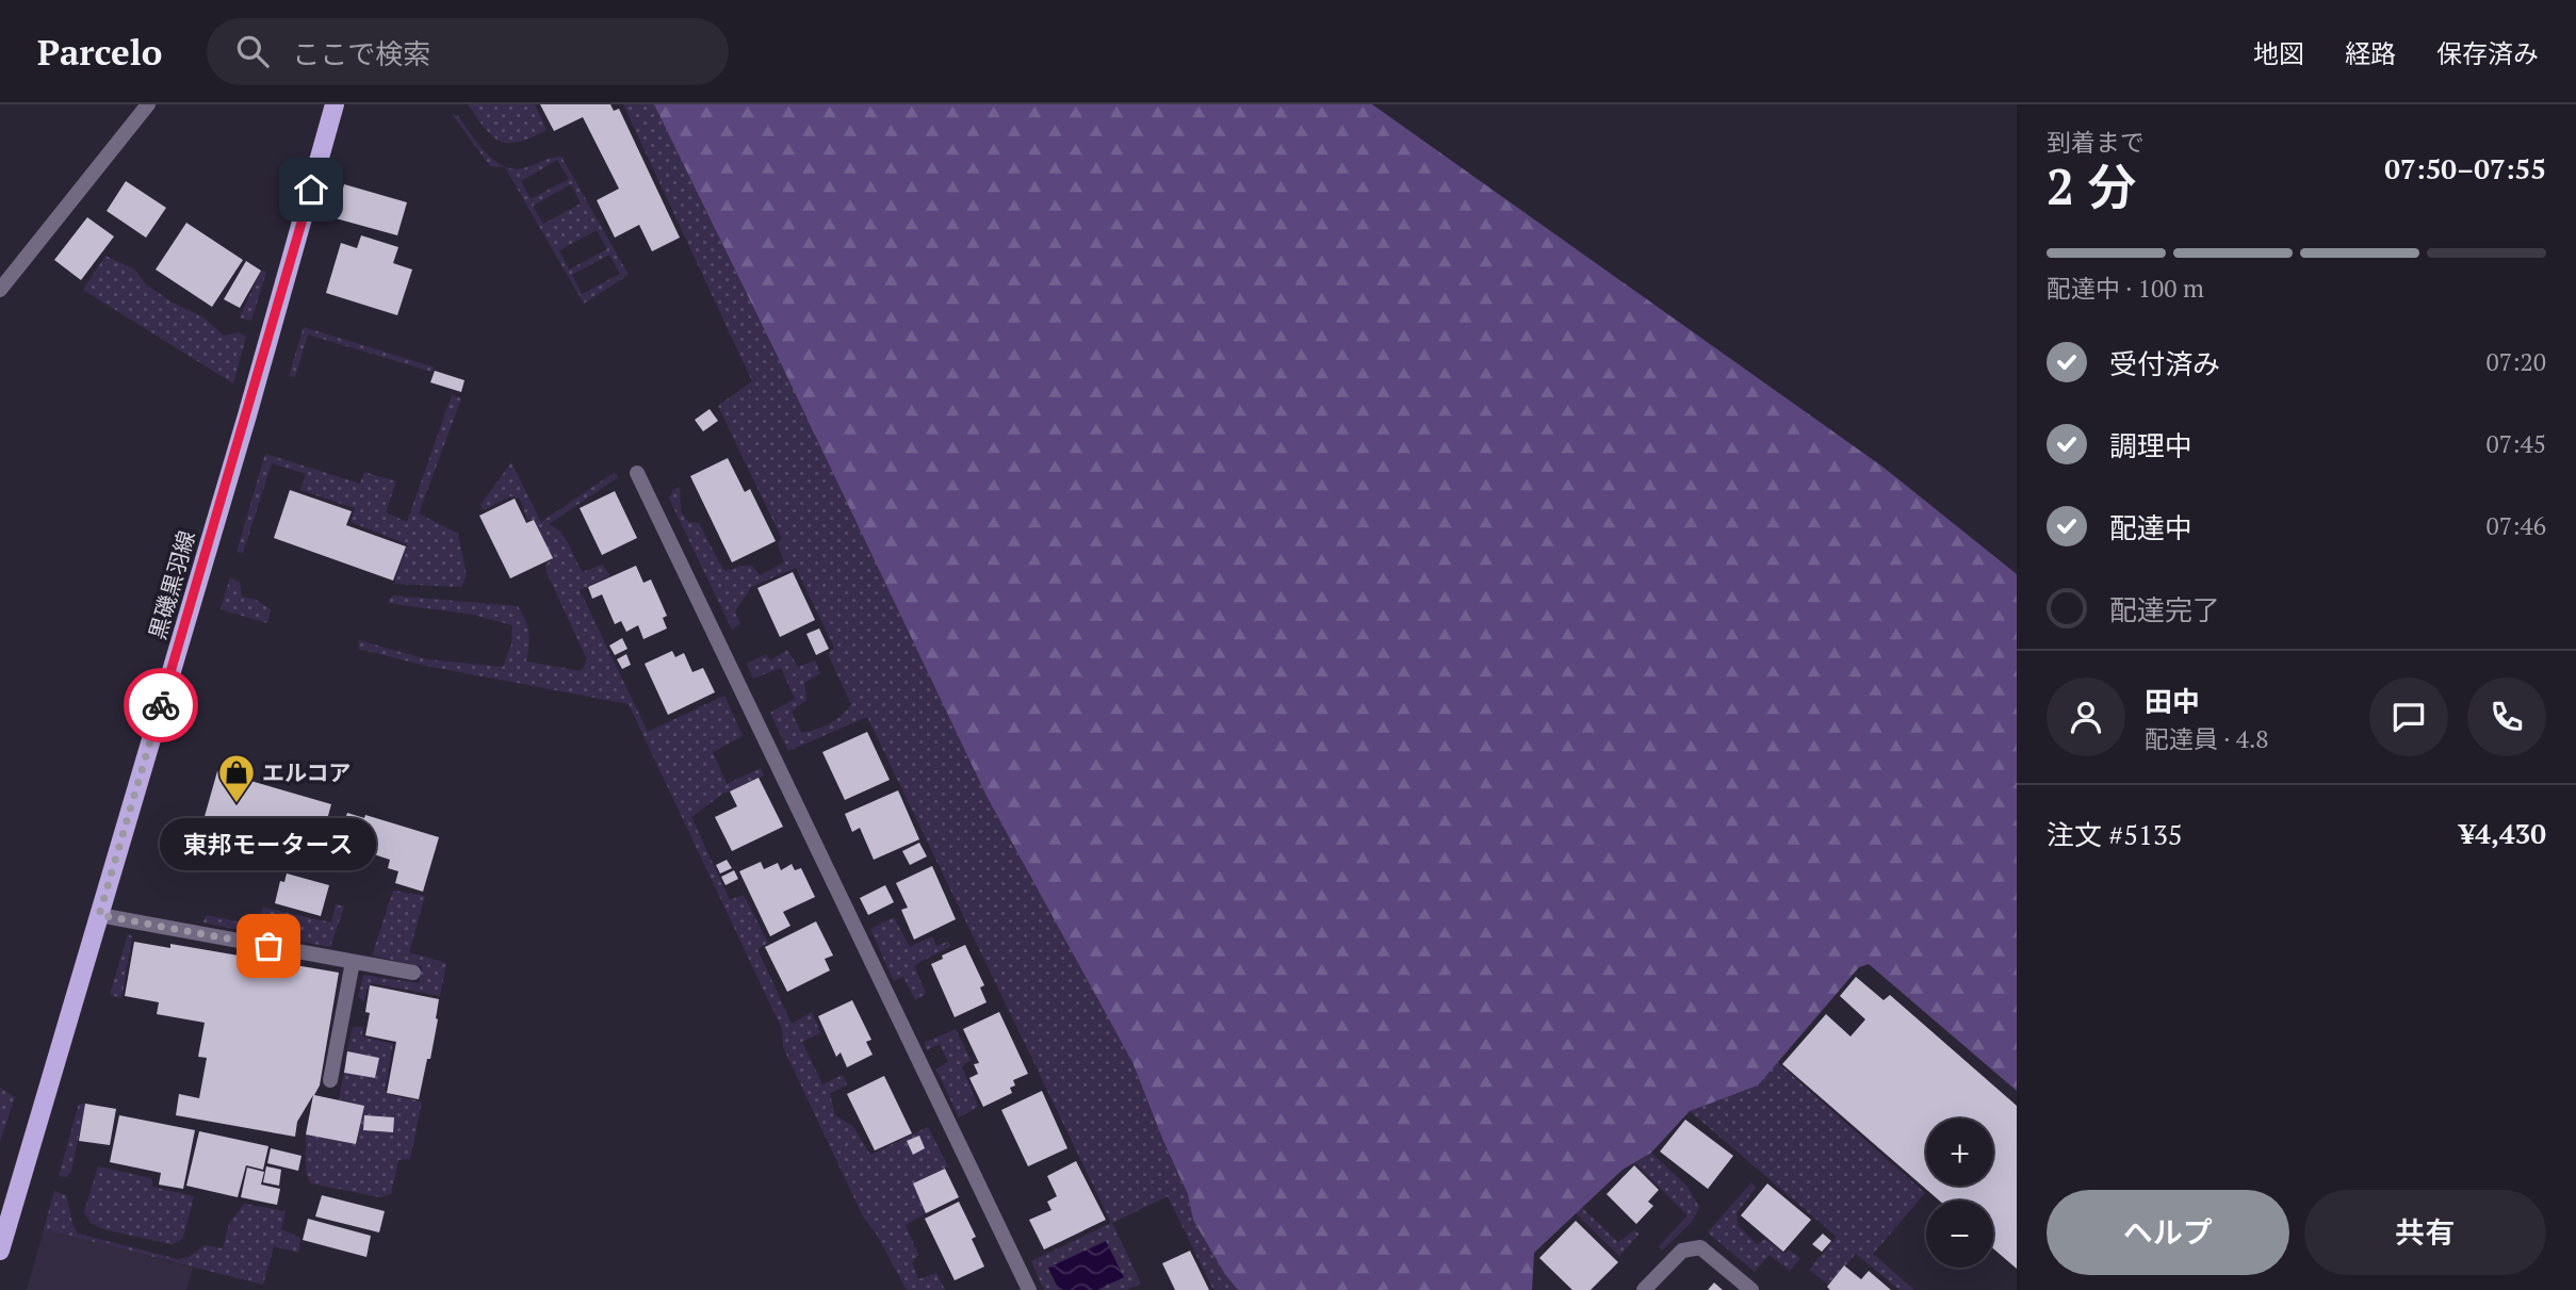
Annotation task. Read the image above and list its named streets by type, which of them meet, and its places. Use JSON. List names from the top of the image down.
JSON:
{
  "streets": {
    "main road": ["黒磯黒羽線"]
  },
  "places": {
    "shop": ["エルコア"],
    "other": ["東邦モータース"]
  },
  "page": {
    "header": "Parcelo",
    "search": "ここで検索",
    "nav": ["地図", "経路", "保存済み"],
    "heading": ["2 分", "到着まで", "07:50–07:55"],
    "panel": [
      "田中",
      "配達員 · 4.8",
      "注文 #5135",
      "¥4,430"
    ],
    "bar": "配達中 · 100 m",
    "list": [
      ["受付済み", "07:20"],
      ["調理中", "07:45"],
      ["配達中", "07:46"],
      "配達完了"
    ],
    "bubble": "東邦モータース",
    "map_buttons": ["+", "−"],
    "buttons": ["ヘルプ", "共有"]
  }
}
